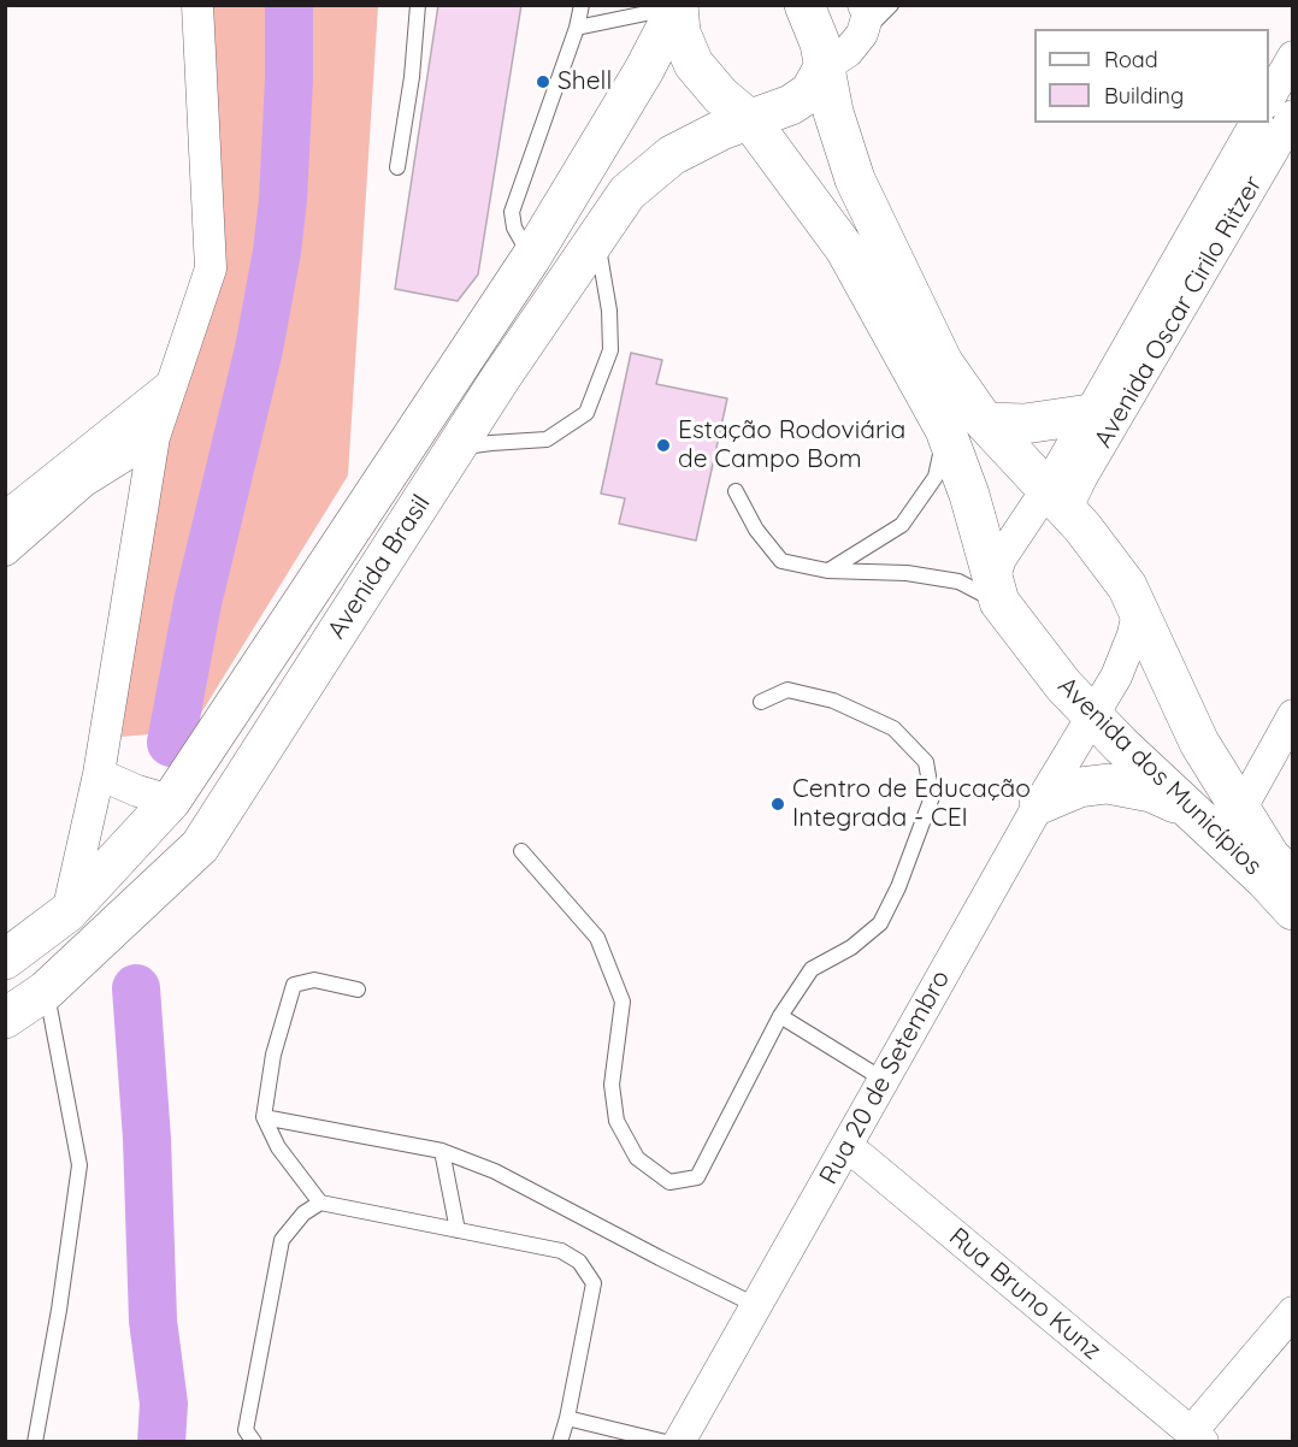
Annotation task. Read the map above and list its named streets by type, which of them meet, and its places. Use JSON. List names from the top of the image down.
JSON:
{
  "streets": {
    "main road": ["Avenida Brasil", "Avenida dos Municípios"],
    "street": ["Avenida Oscar Cirilo Ritzer", "Rua 20 de Setembro", "Rua Bruno Kunz"]
  },
  "crossings": [
    ["Avenida Oscar Cirilo Ritzer", "Avenida dos Municípios"],
    ["Avenida Brasil", "Avenida dos Municípios"],
    ["Avenida dos Municípios", "Rua 20 de Setembro"],
    ["Rua 20 de Setembro", "Rua Bruno Kunz"]
  ],
  "places": ["Shell", "Estação Rodoviária de Campo Bom", "Centro de Educação Integrada - CEI"],
  "legend": ["Road", "Building"]
}
